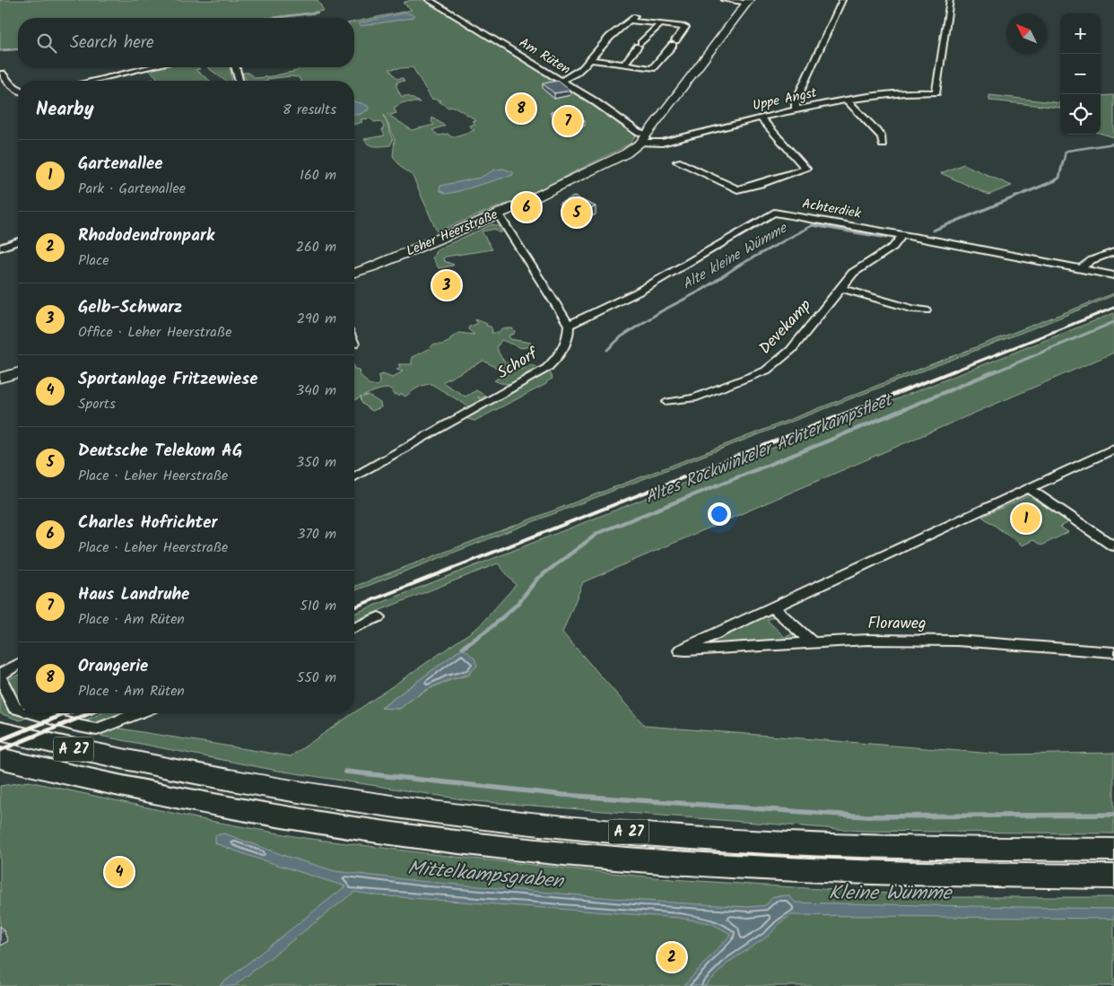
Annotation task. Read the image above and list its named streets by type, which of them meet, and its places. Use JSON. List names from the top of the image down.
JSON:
{
  "streets": {
    "highway": ["A 27"],
    "main road": ["Leher Heerstraße"],
    "street": [
      "Am Rüten",
      "Uppe Angst",
      "Achterdiek",
      "Devekamp",
      "Schorf",
      "Floraweg"
    ]
  },
  "crossings": [
    ["Am Rüten", "Uppe Angst"],
    ["Am Rüten", "Leher Heerstraße"],
    ["Uppe Angst", "Leher Heerstraße"],
    ["Achterdiek", "Devekamp"],
    ["Achterdiek", "Schorf"]
  ],
  "water": [
    "Alte kleine Wümme",
    "Altes Rockwinkeler Achterkampsfleet",
    "Mittelkampsgraben",
    "Kleine Wümme"
  ],
  "north": "top left",
  "page": {
    "map_buttons": ["+", "−"],
    "search": "Search here",
    "heading": ["Nearby", "8 results"],
    "pins": [
      "8",
      "7",
      "6",
      "5",
      "3",
      "1",
      "4",
      "2"
    ],
    "list": [
      {
        "mark": "1",
        "name": "Gartenallee",
        "note": "Park · Gartenallee",
        "value": "160 m"
      },
      {
        "mark": "2",
        "name": "Rhododendronpark",
        "note": "Place",
        "value": "260 m"
      },
      {
        "mark": "3",
        "name": "Gelb-Schwarz",
        "note": "Office · Leher Heerstraße",
        "value": "290 m"
      },
      {
        "mark": "4",
        "name": "Sportanlage Fritzewiese",
        "note": "Sports",
        "value": "340 m"
      },
      {
        "mark": "5",
        "name": "Deutsche Telekom AG",
        "note": "Place · Leher Heerstraße",
        "value": "350 m"
      },
      {
        "mark": "6",
        "name": "Charles Hofrichter",
        "note": "Place · Leher Heerstraße",
        "value": "370 m"
      },
      {
        "mark": "7",
        "name": "Haus Landruhe",
        "note": "Place · Am Rüten",
        "value": "510 m"
      },
      {
        "mark": "8",
        "name": "Orangerie",
        "note": "Place · Am Rüten",
        "value": "550 m"
      }
    ]
  }
}
